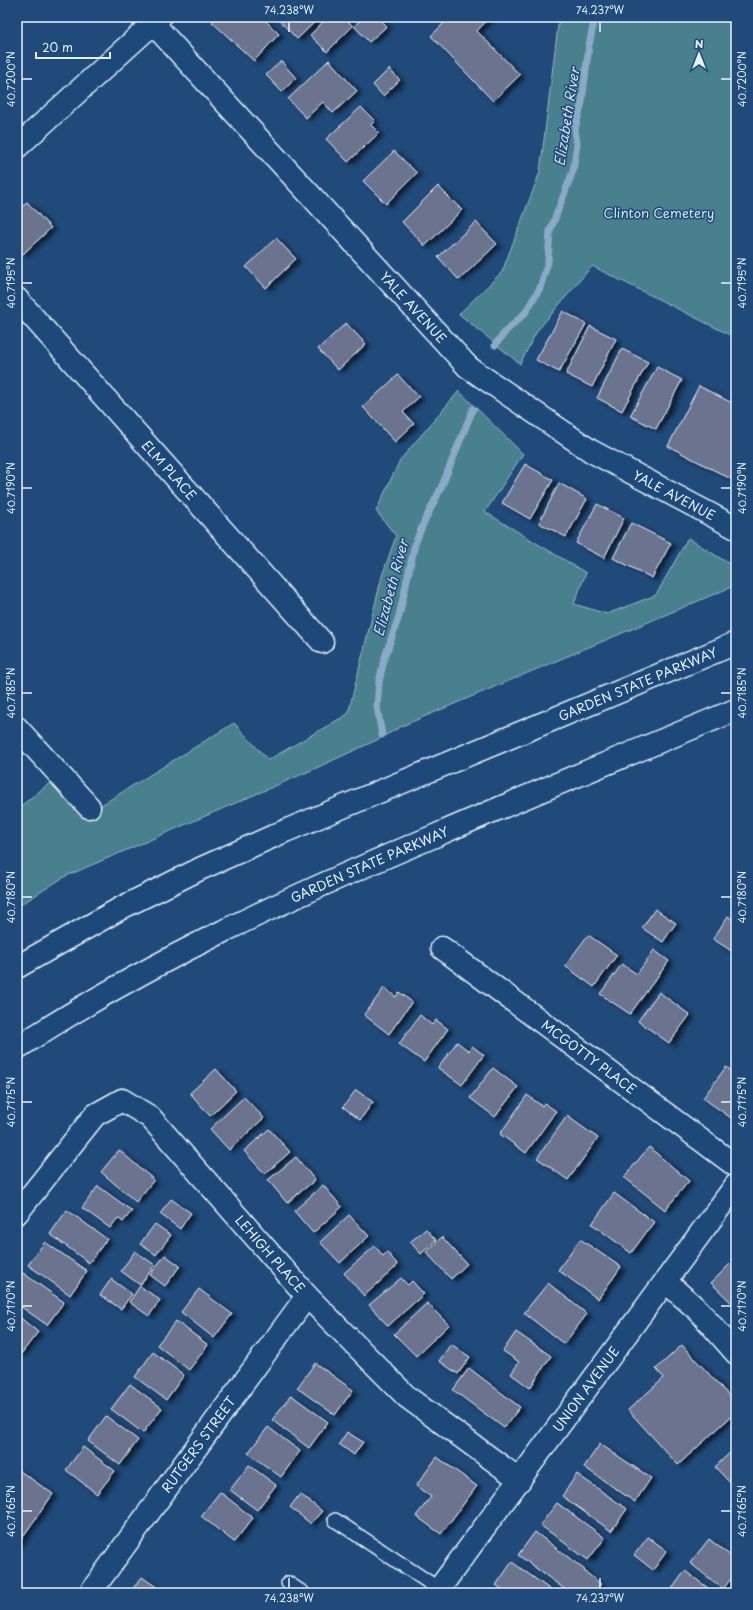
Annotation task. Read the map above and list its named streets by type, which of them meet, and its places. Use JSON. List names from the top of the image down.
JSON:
{
  "streets": {
    "main road": [
      "YALE AVENUE",
      "ELM PLACE",
      "GARDEN STATE PARKWAY",
      "MCGOTTY PLACE",
      "LEHIGH PLACE",
      "UNION AVENUE",
      "RUTGERS STREET"
    ]
  },
  "crossings": [
    ["LEHIGH PLACE", "UNION AVENUE"],
    ["LEHIGH PLACE", "RUTGERS STREET"]
  ],
  "water": ["Elizabeth River"],
  "parks": ["Clinton Cemetery"],
  "scale_bar": "20 m",
  "north": "top",
  "coordinates": [
    "74.238°W",
    "74.237°W",
    "40.7200°N",
    "40.7195°N",
    "40.7190°N",
    "40.7185°N",
    "40.7180°N",
    "40.7175°N",
    "40.7170°N",
    "40.7165°N"
  ]
}
